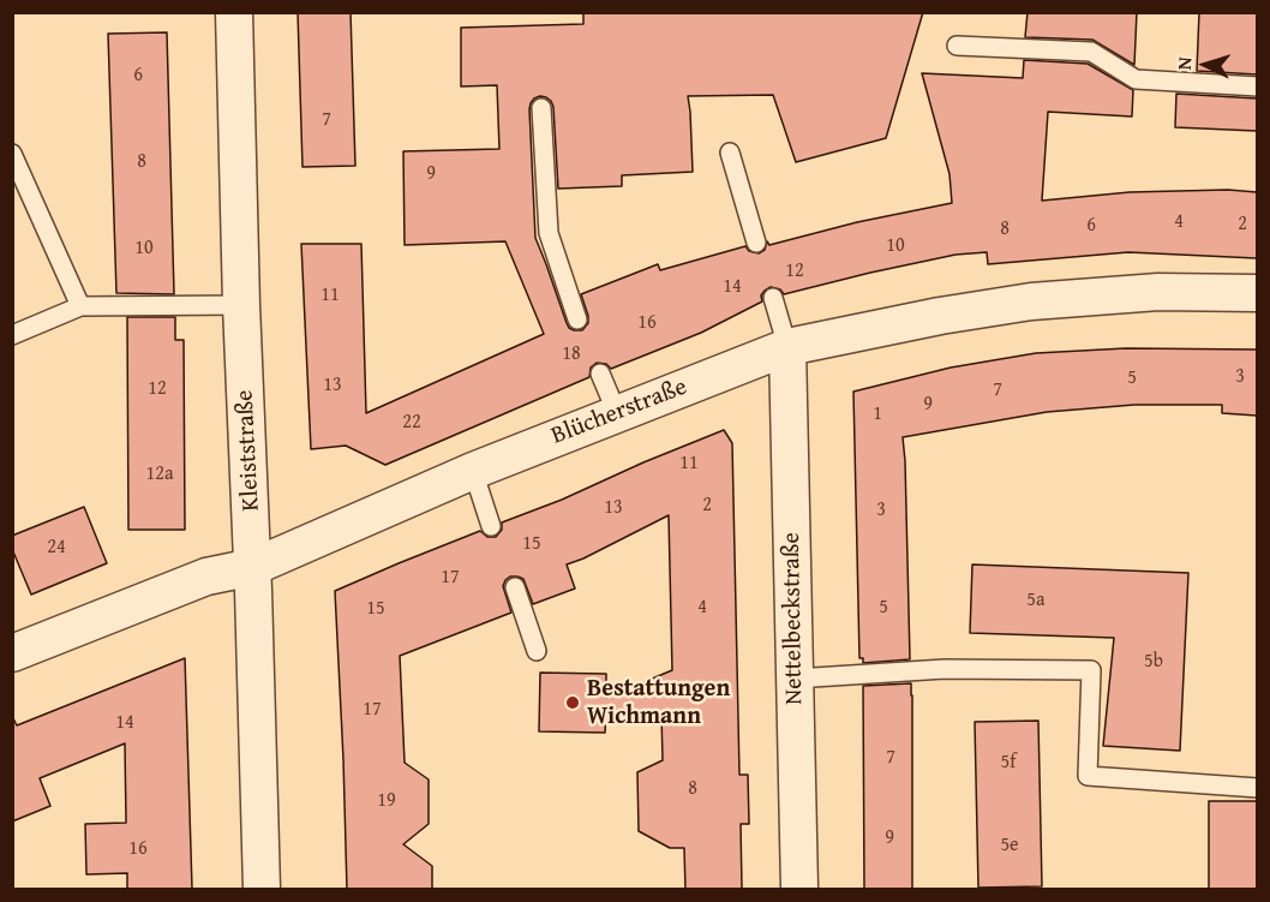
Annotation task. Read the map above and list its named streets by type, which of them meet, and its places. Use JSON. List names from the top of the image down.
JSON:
{
  "streets": {
    "street": ["Blücherstraße", "Kleiststraße", "Nettelbeckstraße"]
  },
  "crossings": [
    ["Blücherstraße", "Kleiststraße"],
    ["Blücherstraße", "Nettelbeckstraße"]
  ],
  "places": ["Bestattungen Wichmann"],
  "house_numbers": [
    "6",
    "7",
    "8",
    "9",
    "4",
    "2",
    "6",
    "8",
    "10",
    "10",
    "12",
    "14",
    "11",
    "16",
    "18",
    "3",
    "5",
    "13",
    "12",
    "7",
    "9",
    "1",
    "22",
    "11",
    "12a",
    "2",
    "13",
    "3",
    "15",
    "24",
    "17",
    "5a",
    "4",
    "5",
    "15",
    "5b",
    "17",
    "14",
    "7",
    "5f",
    "8",
    "19",
    "9",
    "5e",
    "16"
  ],
  "north": "left"
}
